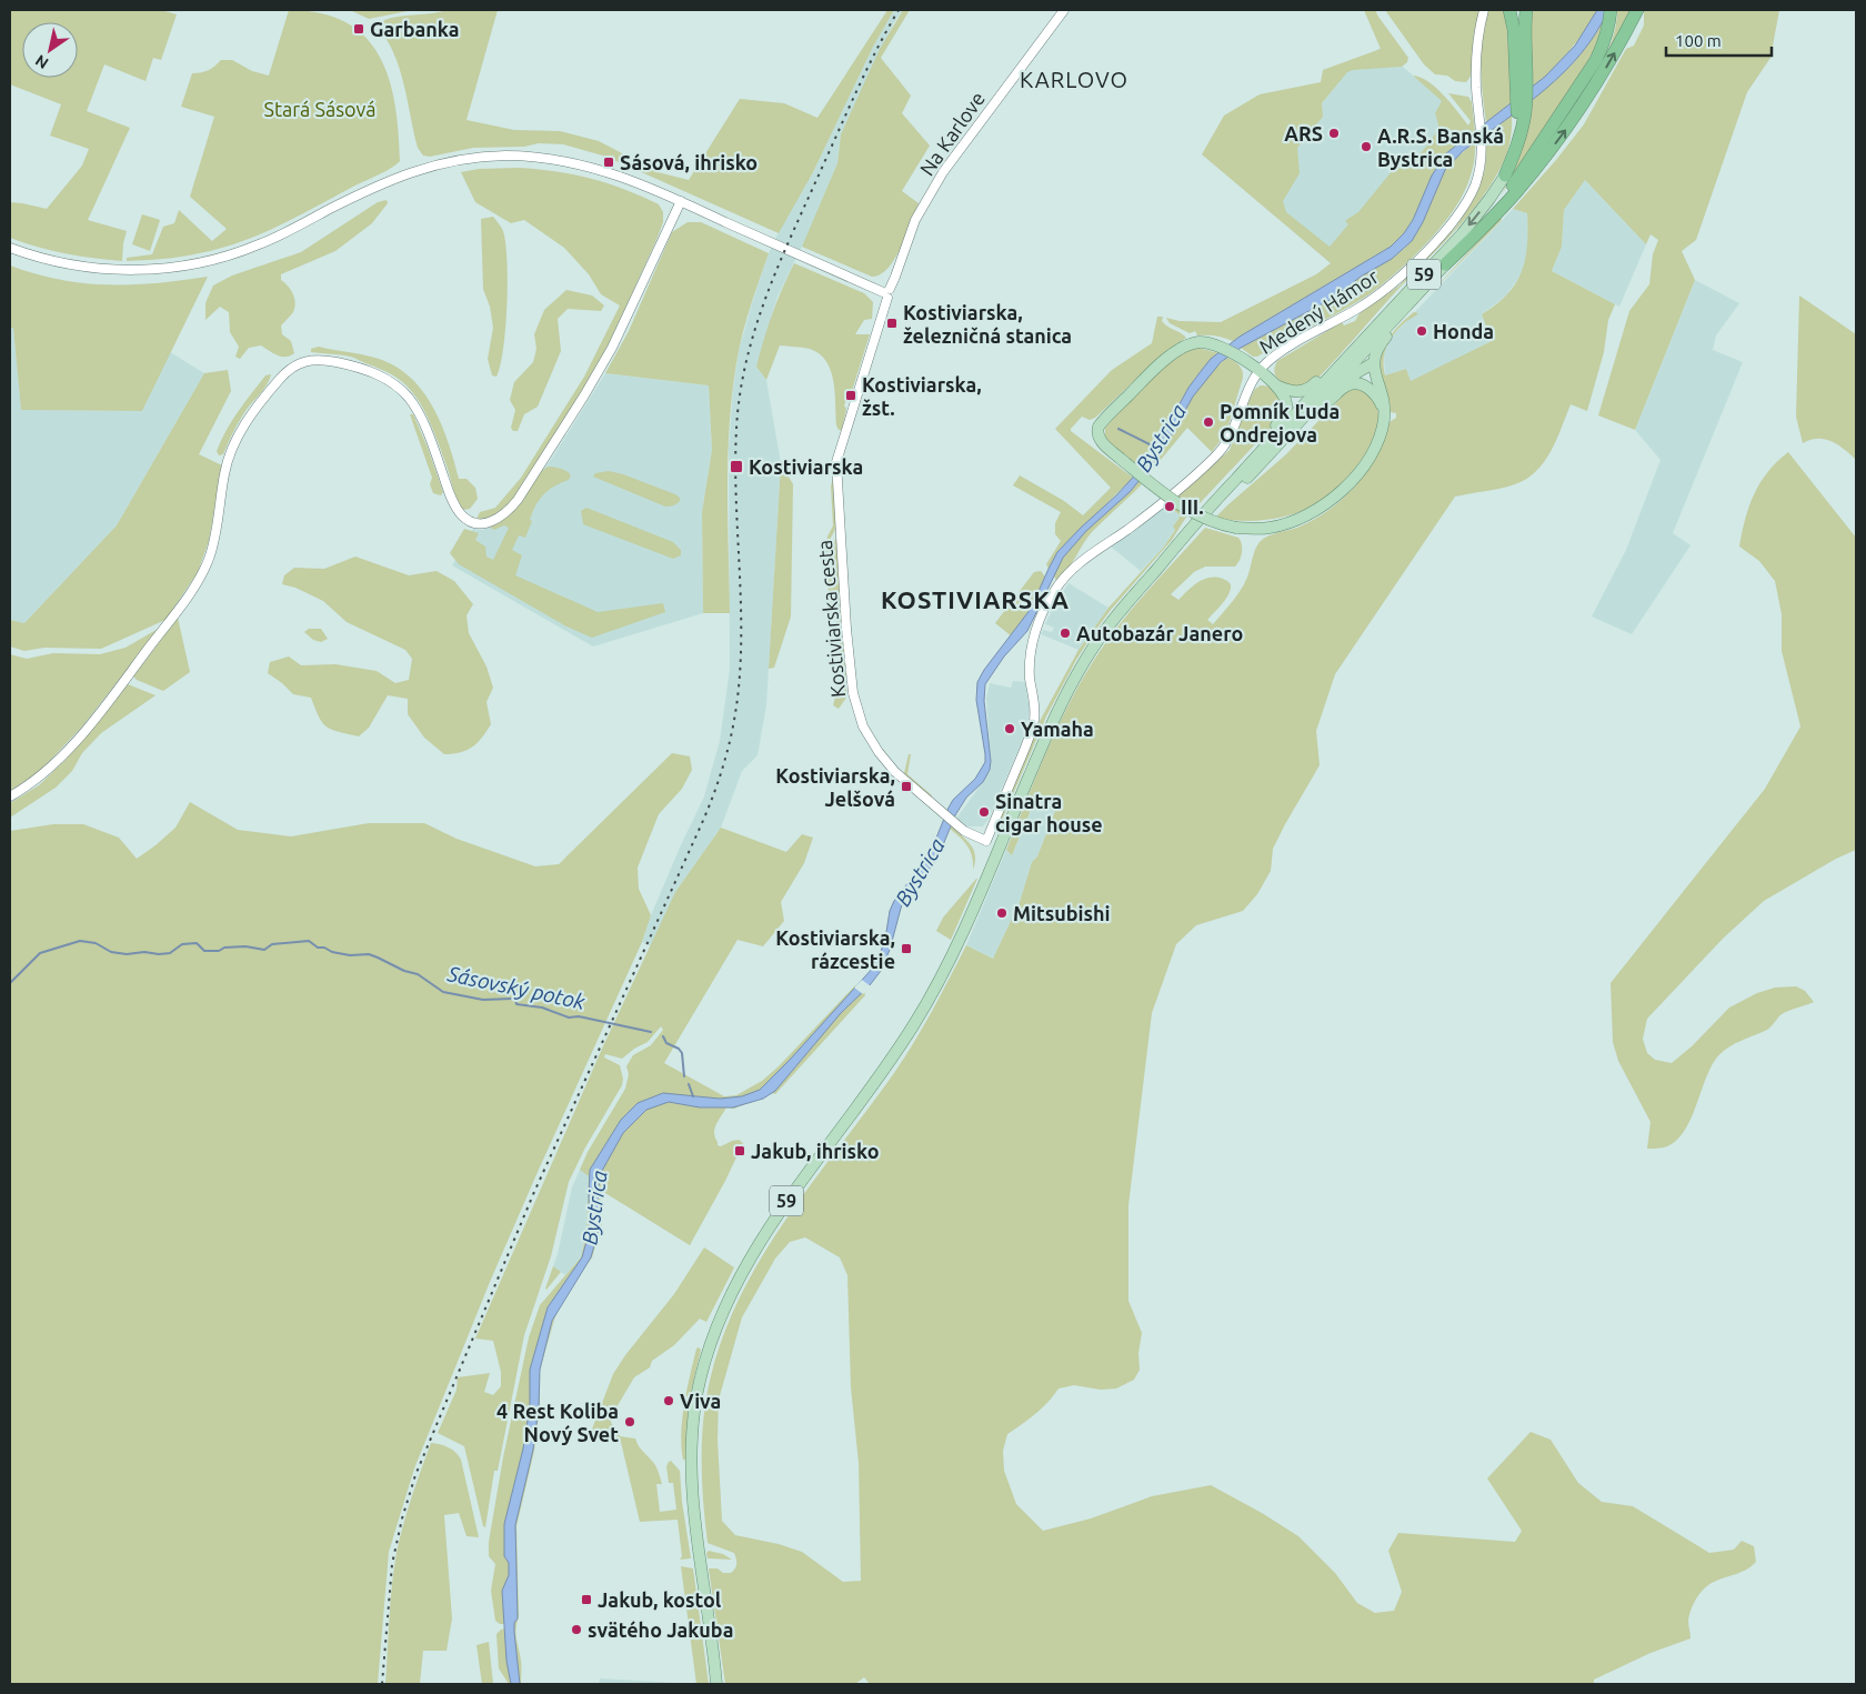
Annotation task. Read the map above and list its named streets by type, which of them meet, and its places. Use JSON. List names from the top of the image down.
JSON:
{
  "streets": {
    "main road": ["59"],
    "street": ["Na Karlove", "Medený Hámor", "Kostiviarska cesta"]
  },
  "crossings": [
    ["Na Karlove", "Kostiviarska cesta"],
    ["Medený Hámor", "Kostiviarska cesta"]
  ],
  "districts": ["KARLOVO", "KOSTIVIARSKA"],
  "water": ["Bystrica", "Sásovský potok"],
  "parks": ["Stará Sásová"],
  "places": {
    "transit": [
      "Garbanka",
      "Sásová, ihrisko",
      "Kostiviarska, železničná stanica",
      "Kostiviarska, žst.",
      "Kostiviarska",
      "Kostiviarska, Jelšová",
      "Kostiviarska, rázcestie",
      "Jakub, ihrisko",
      "Jakub, kostol"
    ],
    "other": [
      "ARS",
      "A.R.S. Banská Bystrica",
      "Honda",
      "Pomník Ľuda Ondrejova",
      "III.",
      "Autobazár Janero",
      "Yamaha",
      "Sinatra cigar house",
      "Mitsubishi",
      "Viva",
      "4 Rest Koliba Nový Svet",
      "svätého Jakuba"
    ]
  },
  "scale_bar": "100 m",
  "north": "bottom left"
}
